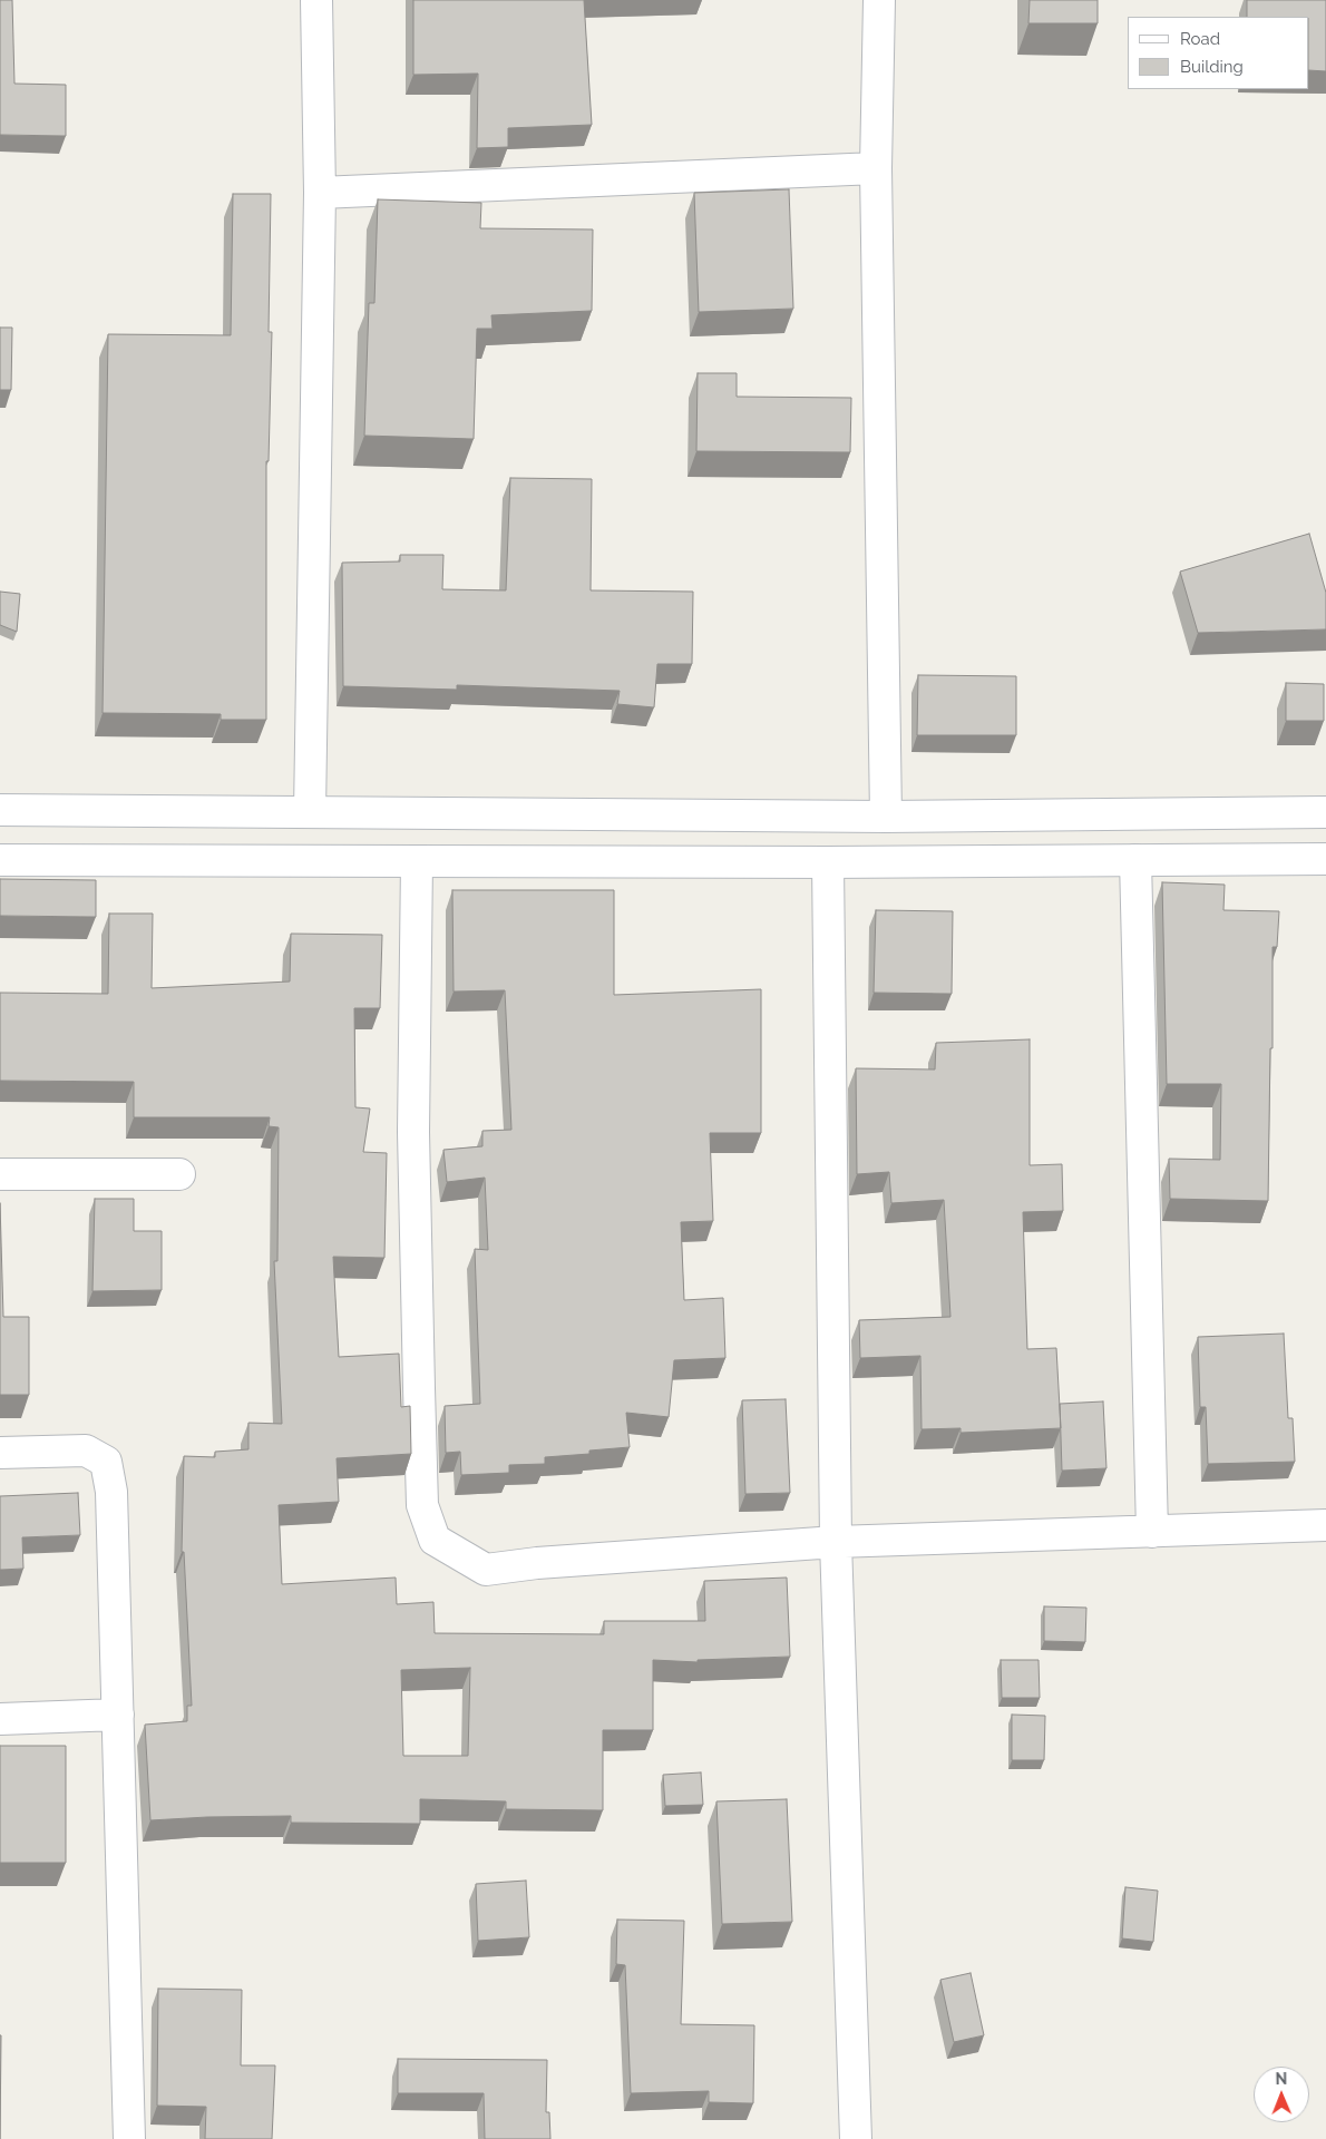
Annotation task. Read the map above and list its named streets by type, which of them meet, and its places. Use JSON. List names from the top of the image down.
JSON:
{
  "legend": ["Road", "Building"],
  "north": "top"
}
